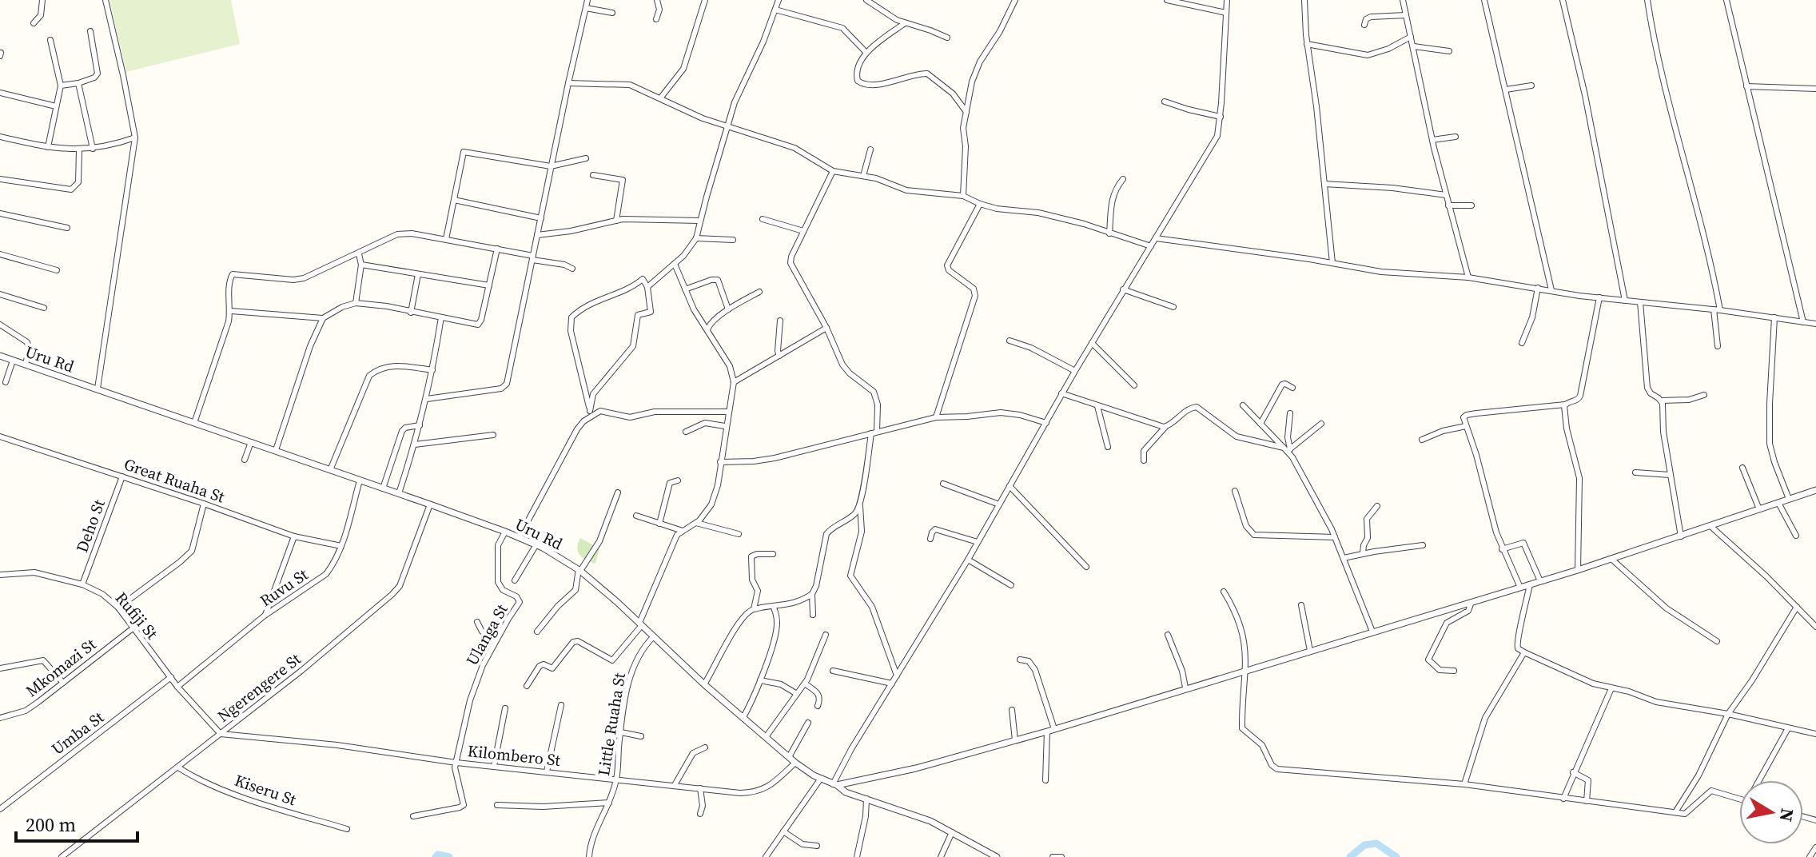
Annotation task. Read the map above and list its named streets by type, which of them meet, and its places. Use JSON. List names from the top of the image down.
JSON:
{
  "streets": {
    "street": [
      "Uru Rd",
      "Great Ruaha St",
      "Deho St",
      "Ruvu St",
      "Rufiji St",
      "Ulanga St",
      "Mkomazi St",
      "Ngerengere St",
      "Little Ruaha St",
      "Umba St",
      "Kilombero St",
      "Kiseru St"
    ]
  },
  "crossings": [
    ["Uru Rd", "Ruvu St"],
    ["Uru Rd", "Ulanga St"],
    ["Uru Rd", "Ngerengere St"],
    ["Uru Rd", "Little Ruaha St"],
    ["Uru Rd", "Kilombero St"],
    ["Great Ruaha St", "Deho St"],
    ["Great Ruaha St", "Ruvu St"],
    ["Deho St", "Rufiji St"],
    ["Ruvu St", "Rufiji St"],
    ["Rufiji St", "Mkomazi St"],
    ["Rufiji St", "Ngerengere St"],
    ["Rufiji St", "Umba St"],
    ["Rufiji St", "Kilombero St"],
    ["Ulanga St", "Kilombero St"],
    ["Ngerengere St", "Kilombero St"],
    ["Ngerengere St", "Kiseru St"],
    ["Little Ruaha St", "Kilombero St"]
  ],
  "scale_bar": "200 m",
  "north": "right"
}
